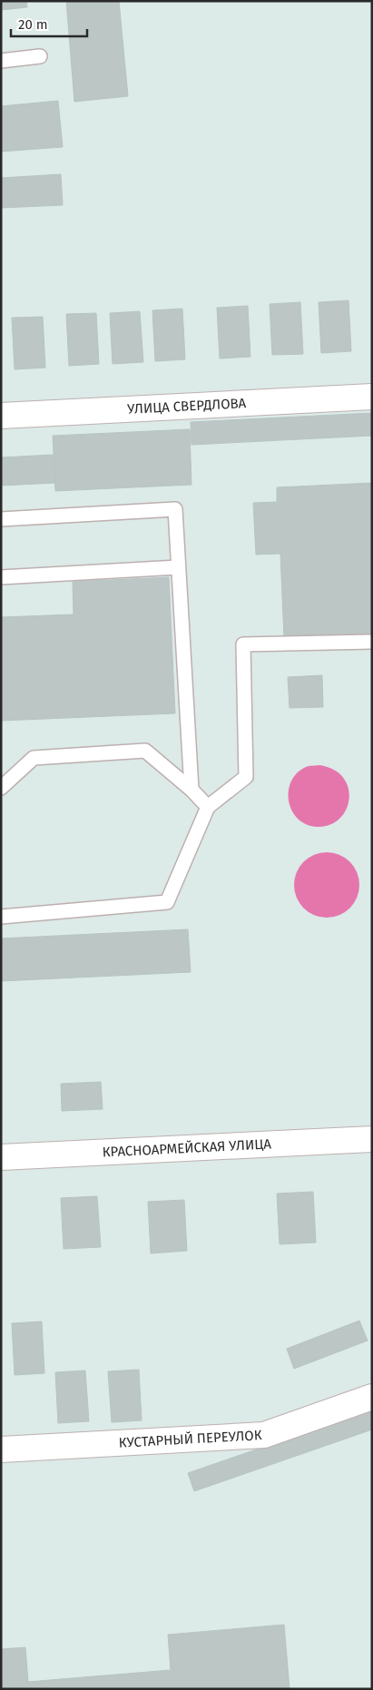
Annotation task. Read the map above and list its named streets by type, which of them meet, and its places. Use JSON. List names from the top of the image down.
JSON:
{
  "streets": {
    "street": ["УЛИЦА СВЕРДЛОВА", "КРАСНОАРМЕЙСКАЯ УЛИЦА", "КУСТАРНЫЙ ПЕРЕУЛОК"]
  },
  "scale_bar": "20 m"
}
